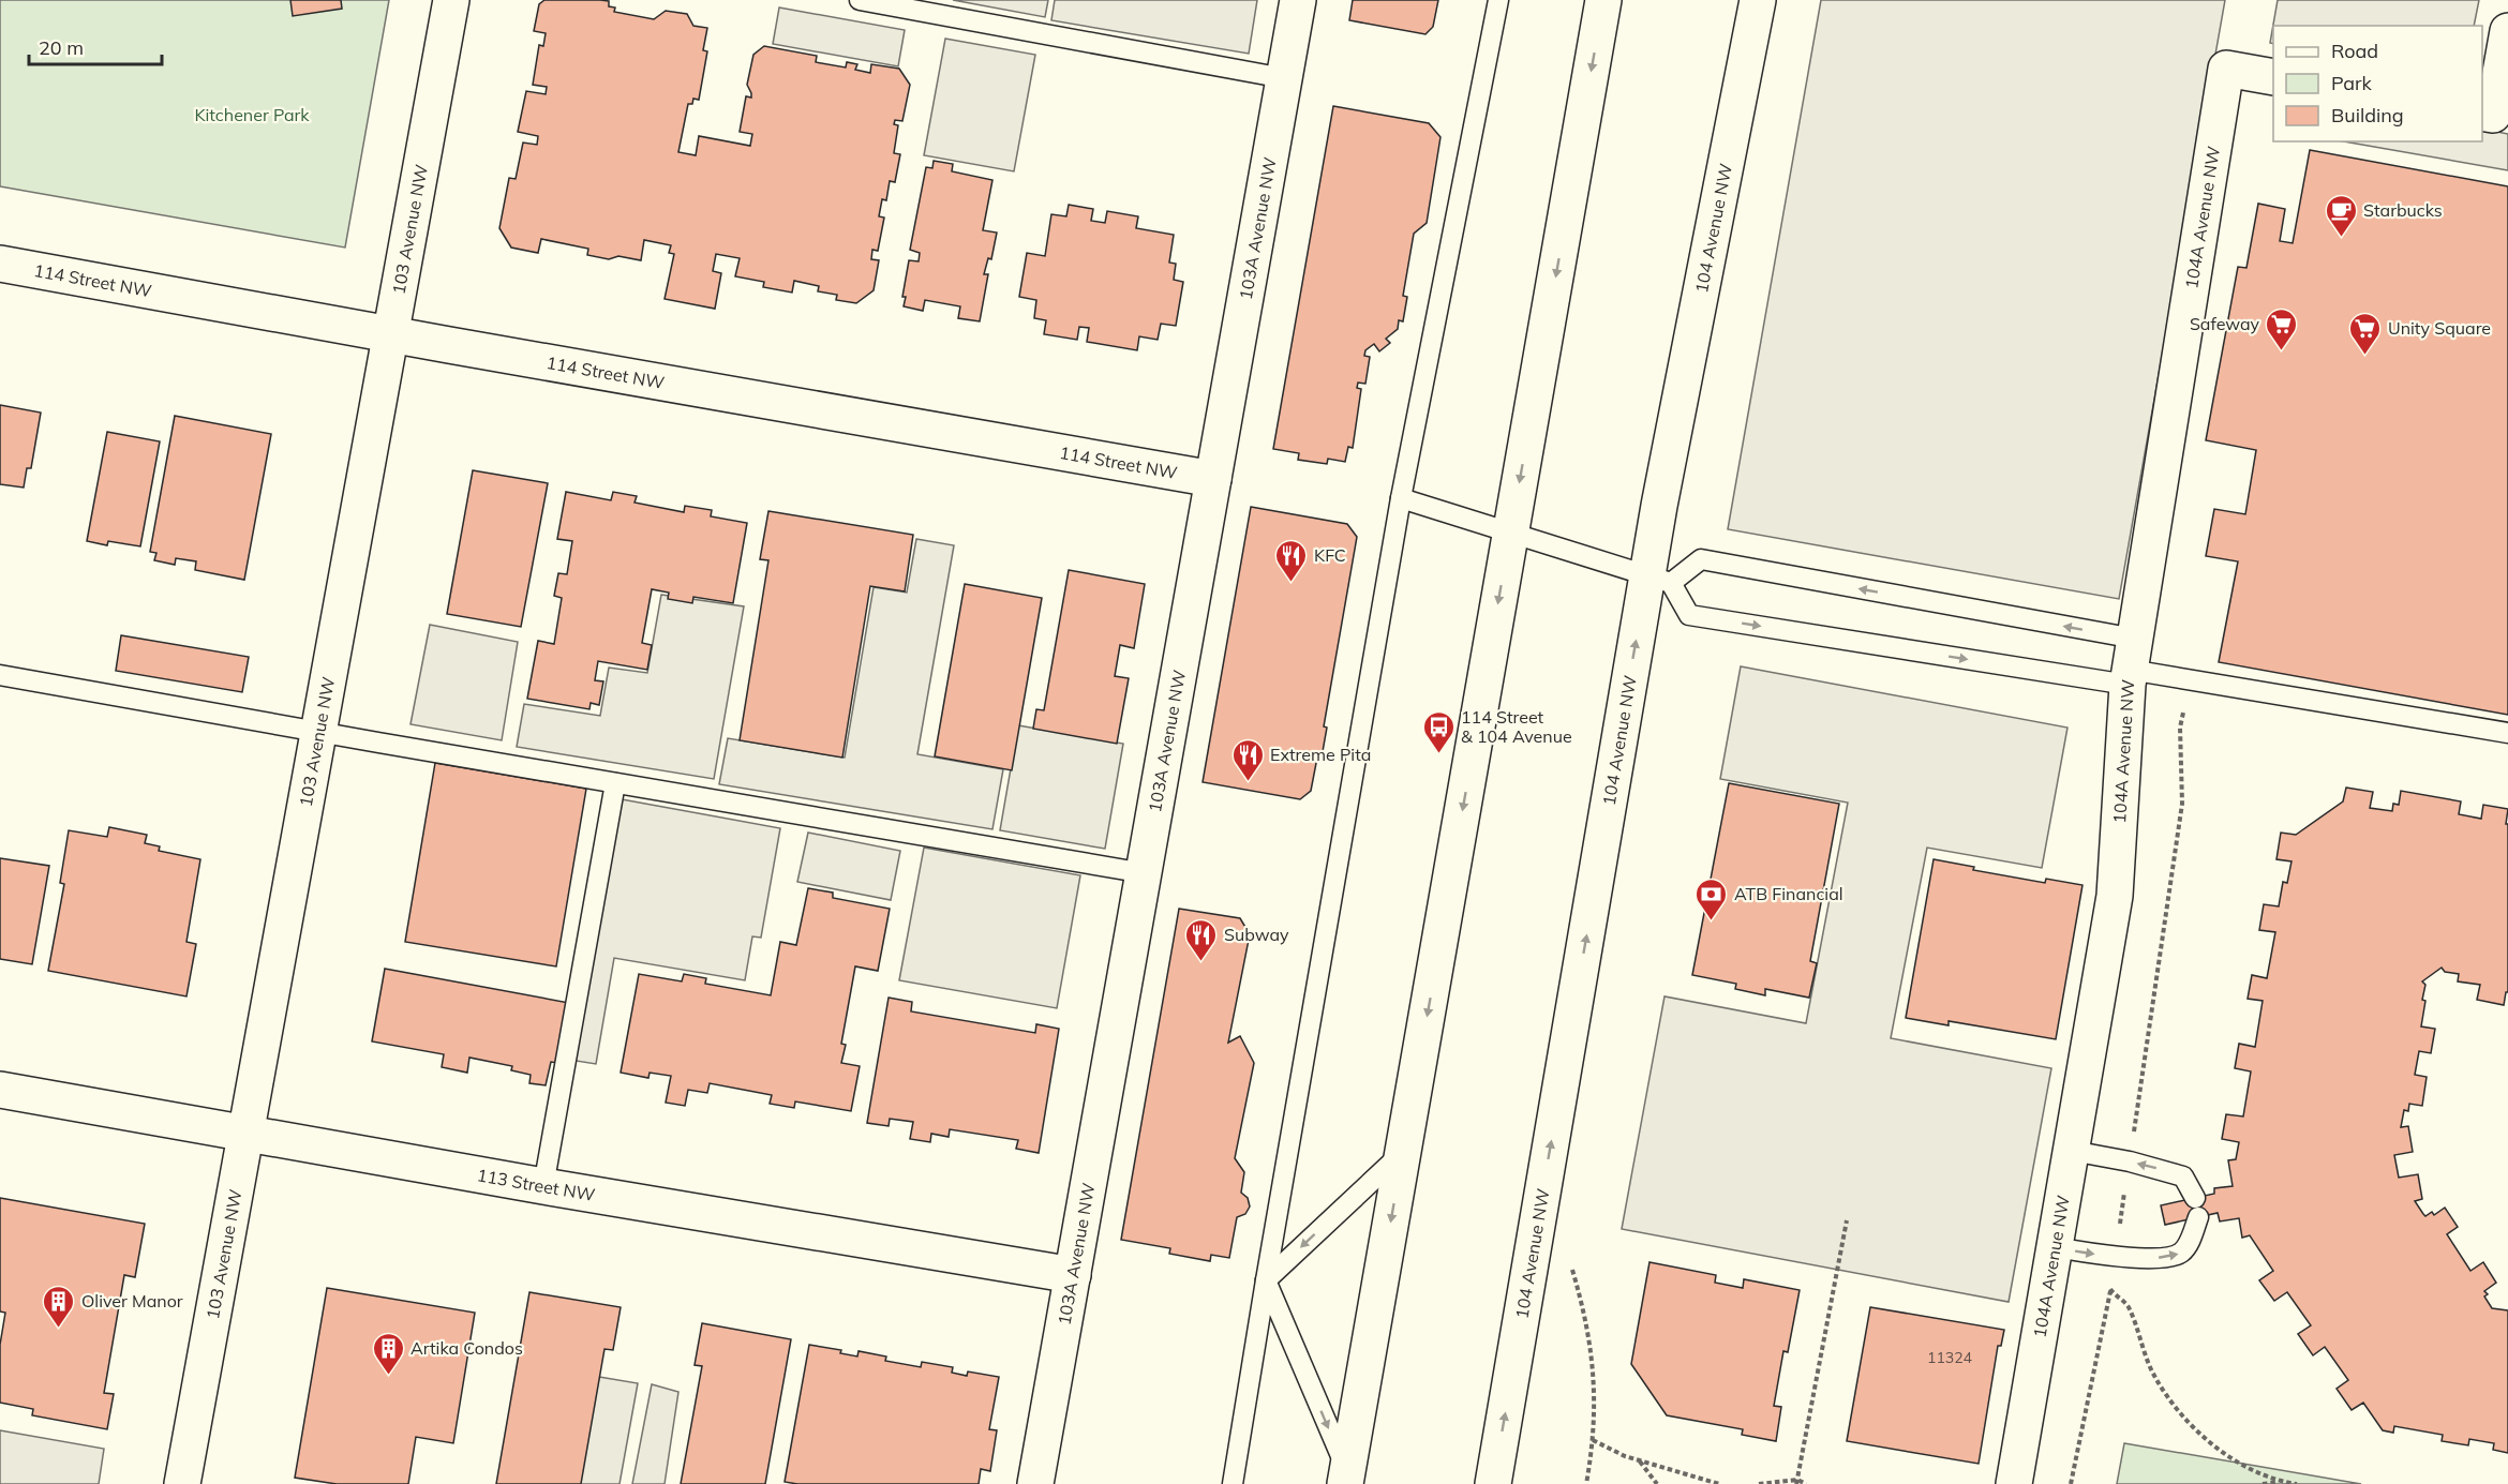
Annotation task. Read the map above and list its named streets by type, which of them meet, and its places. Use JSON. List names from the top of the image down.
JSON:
{
  "streets": {
    "street": [
      "104A Avenue NW",
      "104 Avenue NW",
      "103 Avenue NW",
      "103A Avenue NW",
      "114 Street NW",
      "113 Street NW"
    ]
  },
  "crossings": [
    ["103 Avenue NW", "114 Street NW"],
    ["103 Avenue NW", "113 Street NW"],
    ["103A Avenue NW", "114 Street NW"],
    ["103A Avenue NW", "113 Street NW"]
  ],
  "parks": ["Kitchener Park"],
  "places": {
    "cafe": ["Starbucks"],
    "supermarket": ["Safeway", "Unity Square"],
    "restaurant": ["KFC", "Extreme Pita", "Subway"],
    "bus stop": ["114 Street & 104 Avenue"],
    "bank": ["ATB Financial"],
    "building": ["Oliver Manor", "Artika Condos"]
  },
  "house_numbers": ["11324"],
  "legend": ["Road", "Park", "Building"],
  "scale_bar": "20 m"
}
